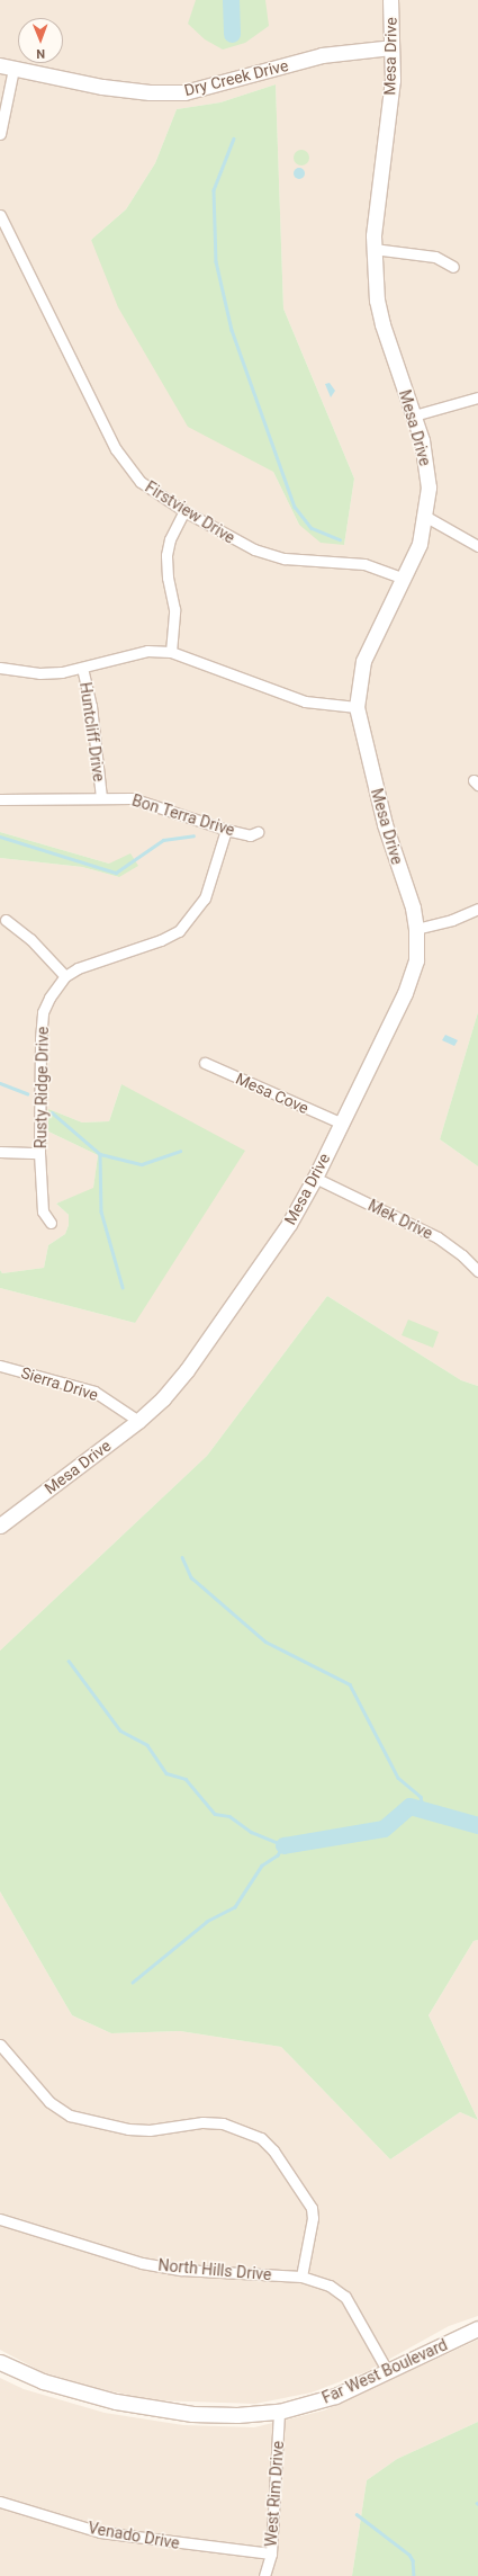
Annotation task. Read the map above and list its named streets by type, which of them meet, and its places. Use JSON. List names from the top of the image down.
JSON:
{
  "streets": {
    "street": [
      "Mesa Drive",
      "Dry Creek Drive",
      "Firstview Drive",
      "Huntcliff Drive",
      "Bon Terra Drive",
      "Rusty Ridge Drive",
      "Mesa Cove",
      "Mek Drive",
      "Sierra Drive",
      "North Hills Drive",
      "Far West Boulevard",
      "West Rim Drive",
      "Venado Drive"
    ]
  },
  "crossings": [
    ["Mesa Drive", "Dry Creek Drive"],
    ["Mesa Drive", "Firstview Drive"],
    ["Mesa Drive", "Mesa Cove"],
    ["Mesa Drive", "Mek Drive"],
    ["Mesa Drive", "Sierra Drive"],
    ["Huntcliff Drive", "Bon Terra Drive"],
    ["Bon Terra Drive", "Rusty Ridge Drive"],
    ["North Hills Drive", "Far West Boulevard"],
    ["Far West Boulevard", "West Rim Drive"],
    ["West Rim Drive", "Venado Drive"]
  ],
  "north": "bottom"
}
